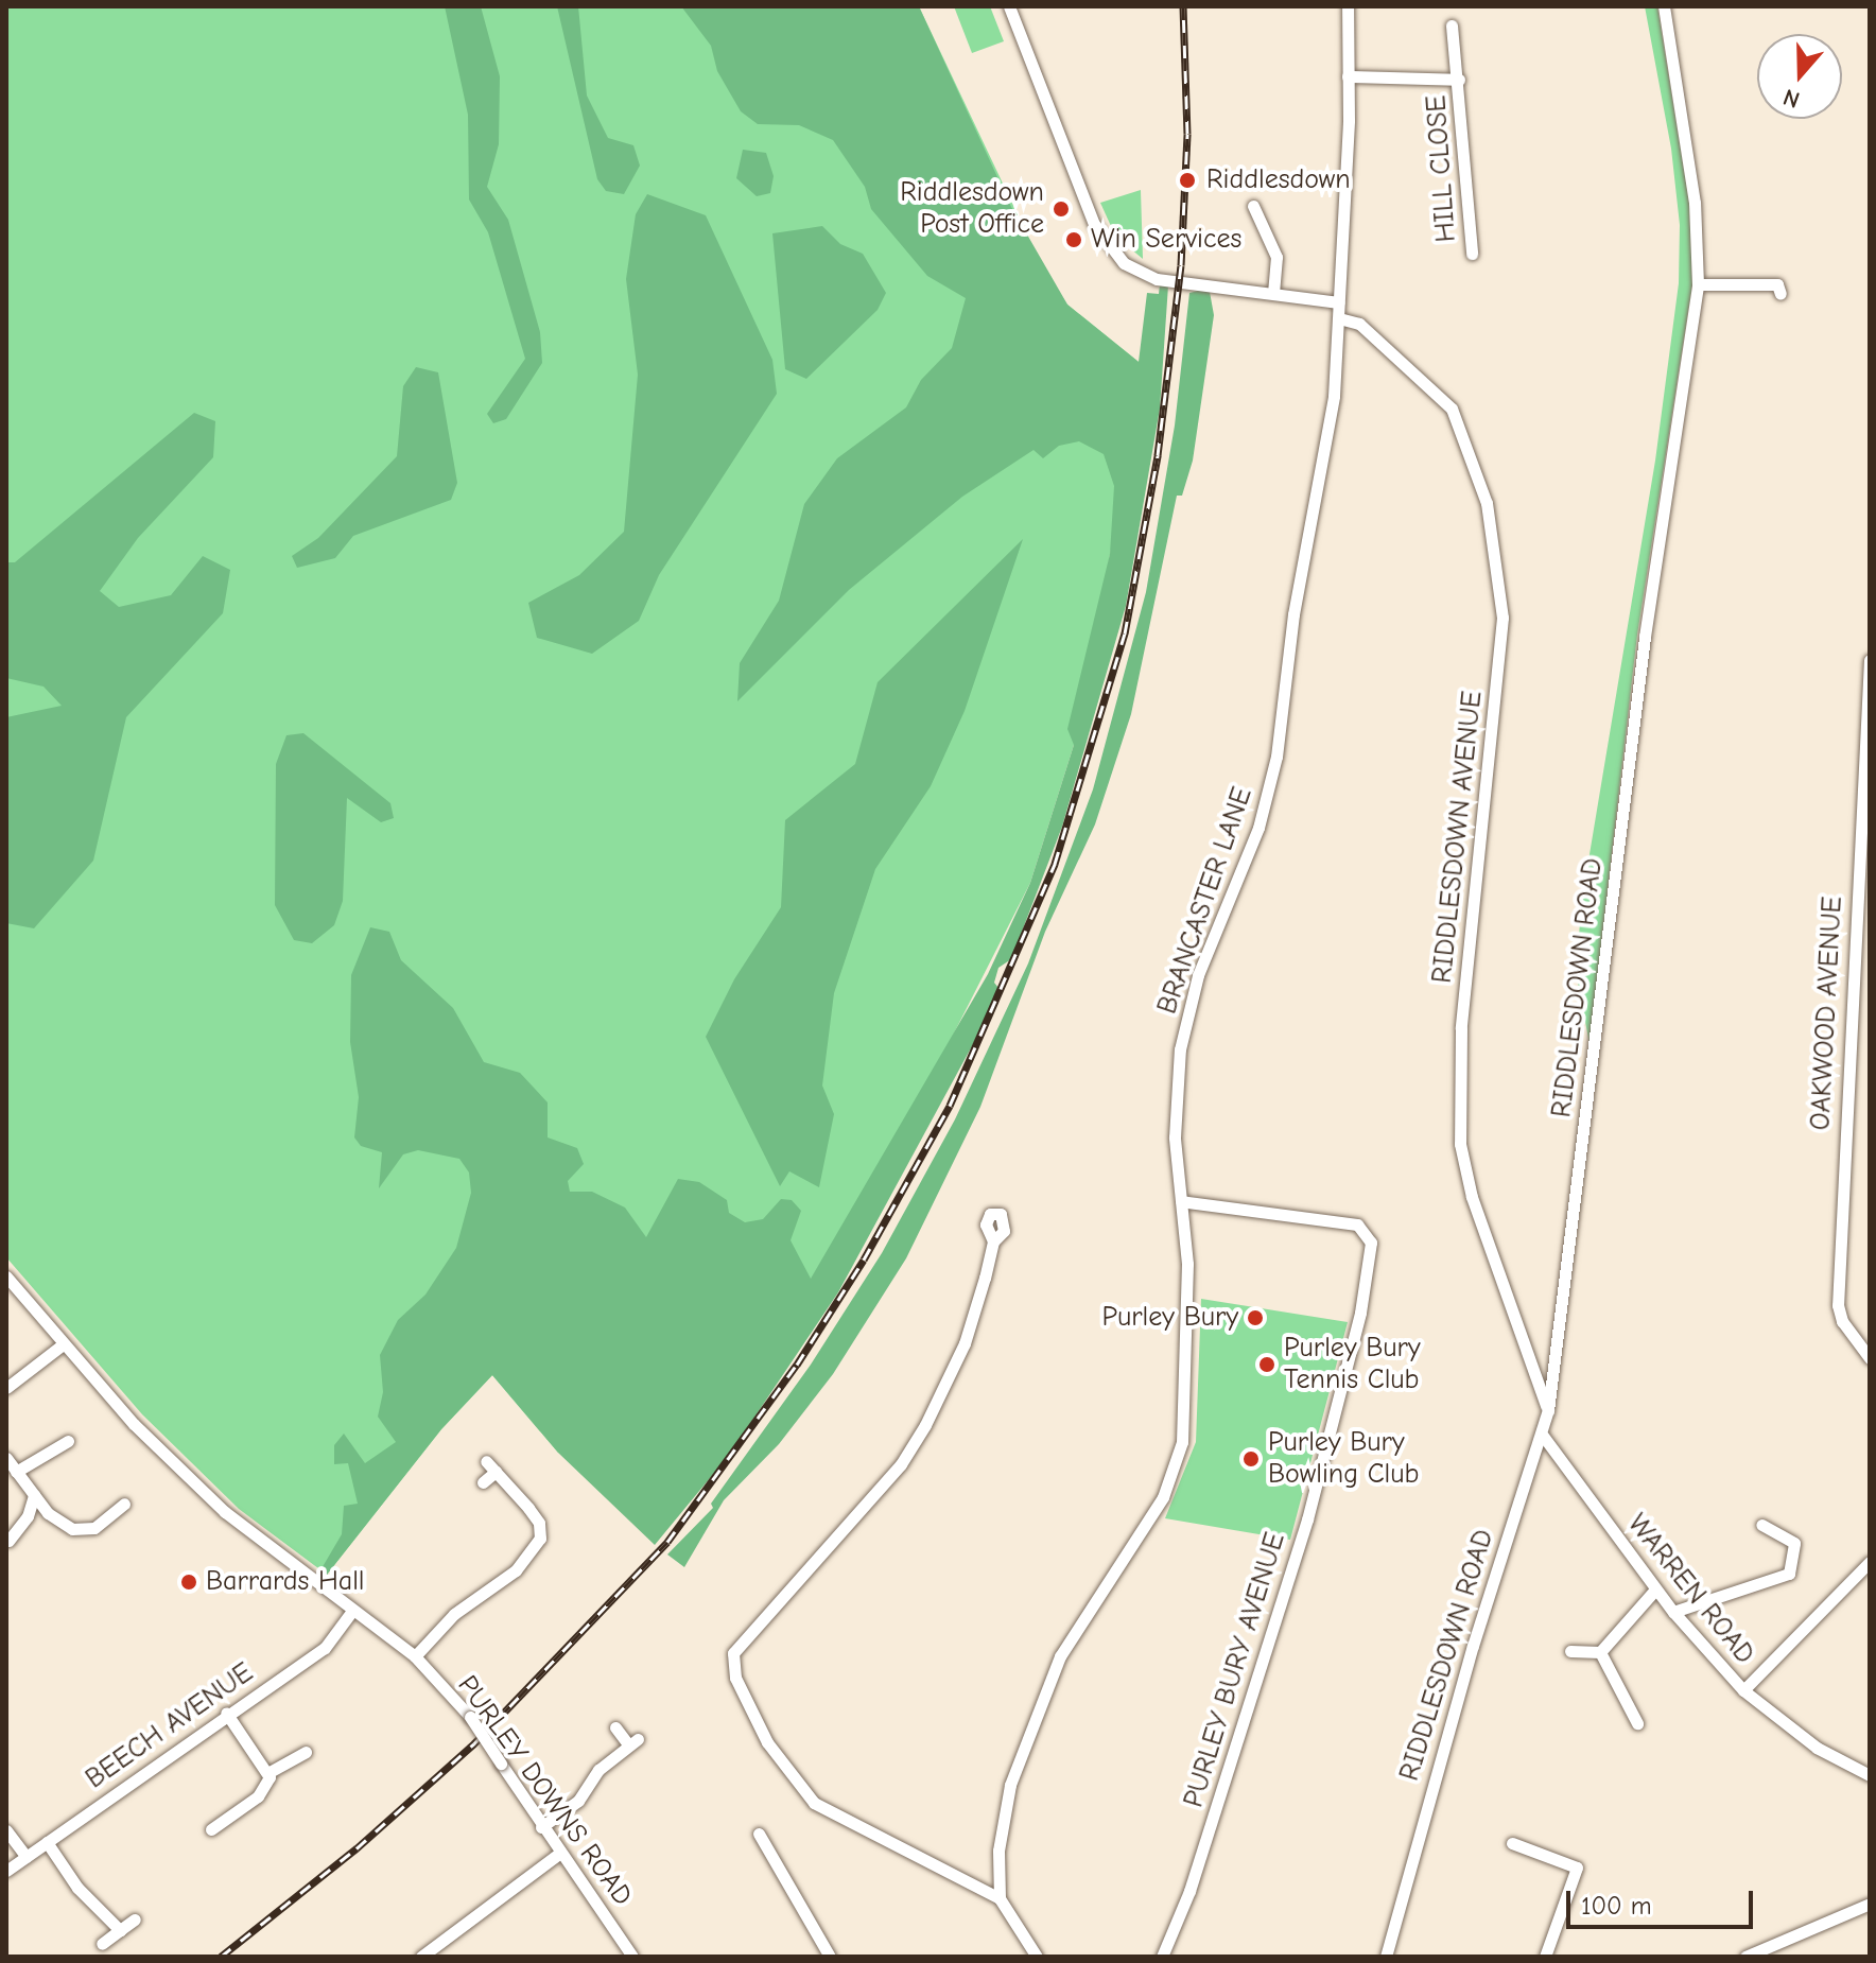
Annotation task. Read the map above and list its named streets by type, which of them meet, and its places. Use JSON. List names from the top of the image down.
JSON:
{
  "streets": {
    "street": [
      "HILL CLOSE",
      "RIDDLESDOWN AVENUE",
      "BRANCASTER LANE",
      "RIDDLESDOWN ROAD",
      "OAKWOOD AVENUE",
      "WARREN ROAD",
      "PURLEY BURY AVENUE",
      "BEECH AVENUE",
      "PURLEY DOWNS ROAD"
    ]
  },
  "crossings": [
    ["HILL CLOSE", "BRANCASTER LANE"],
    ["RIDDLESDOWN AVENUE", "BRANCASTER LANE"],
    ["RIDDLESDOWN AVENUE", "RIDDLESDOWN ROAD"],
    ["BRANCASTER LANE", "PURLEY BURY AVENUE"],
    ["RIDDLESDOWN ROAD", "WARREN ROAD"],
    ["BEECH AVENUE", "PURLEY DOWNS ROAD"]
  ],
  "places": [
    "Riddlesdown",
    "Riddlesdown Post Office",
    "Win Services",
    "Purley Bury",
    "Purley Bury Tennis Club",
    "Purley Bury Bowling Club",
    "Barrards Hall"
  ],
  "scale_bar": "100 m",
  "north": "bottom"
}
